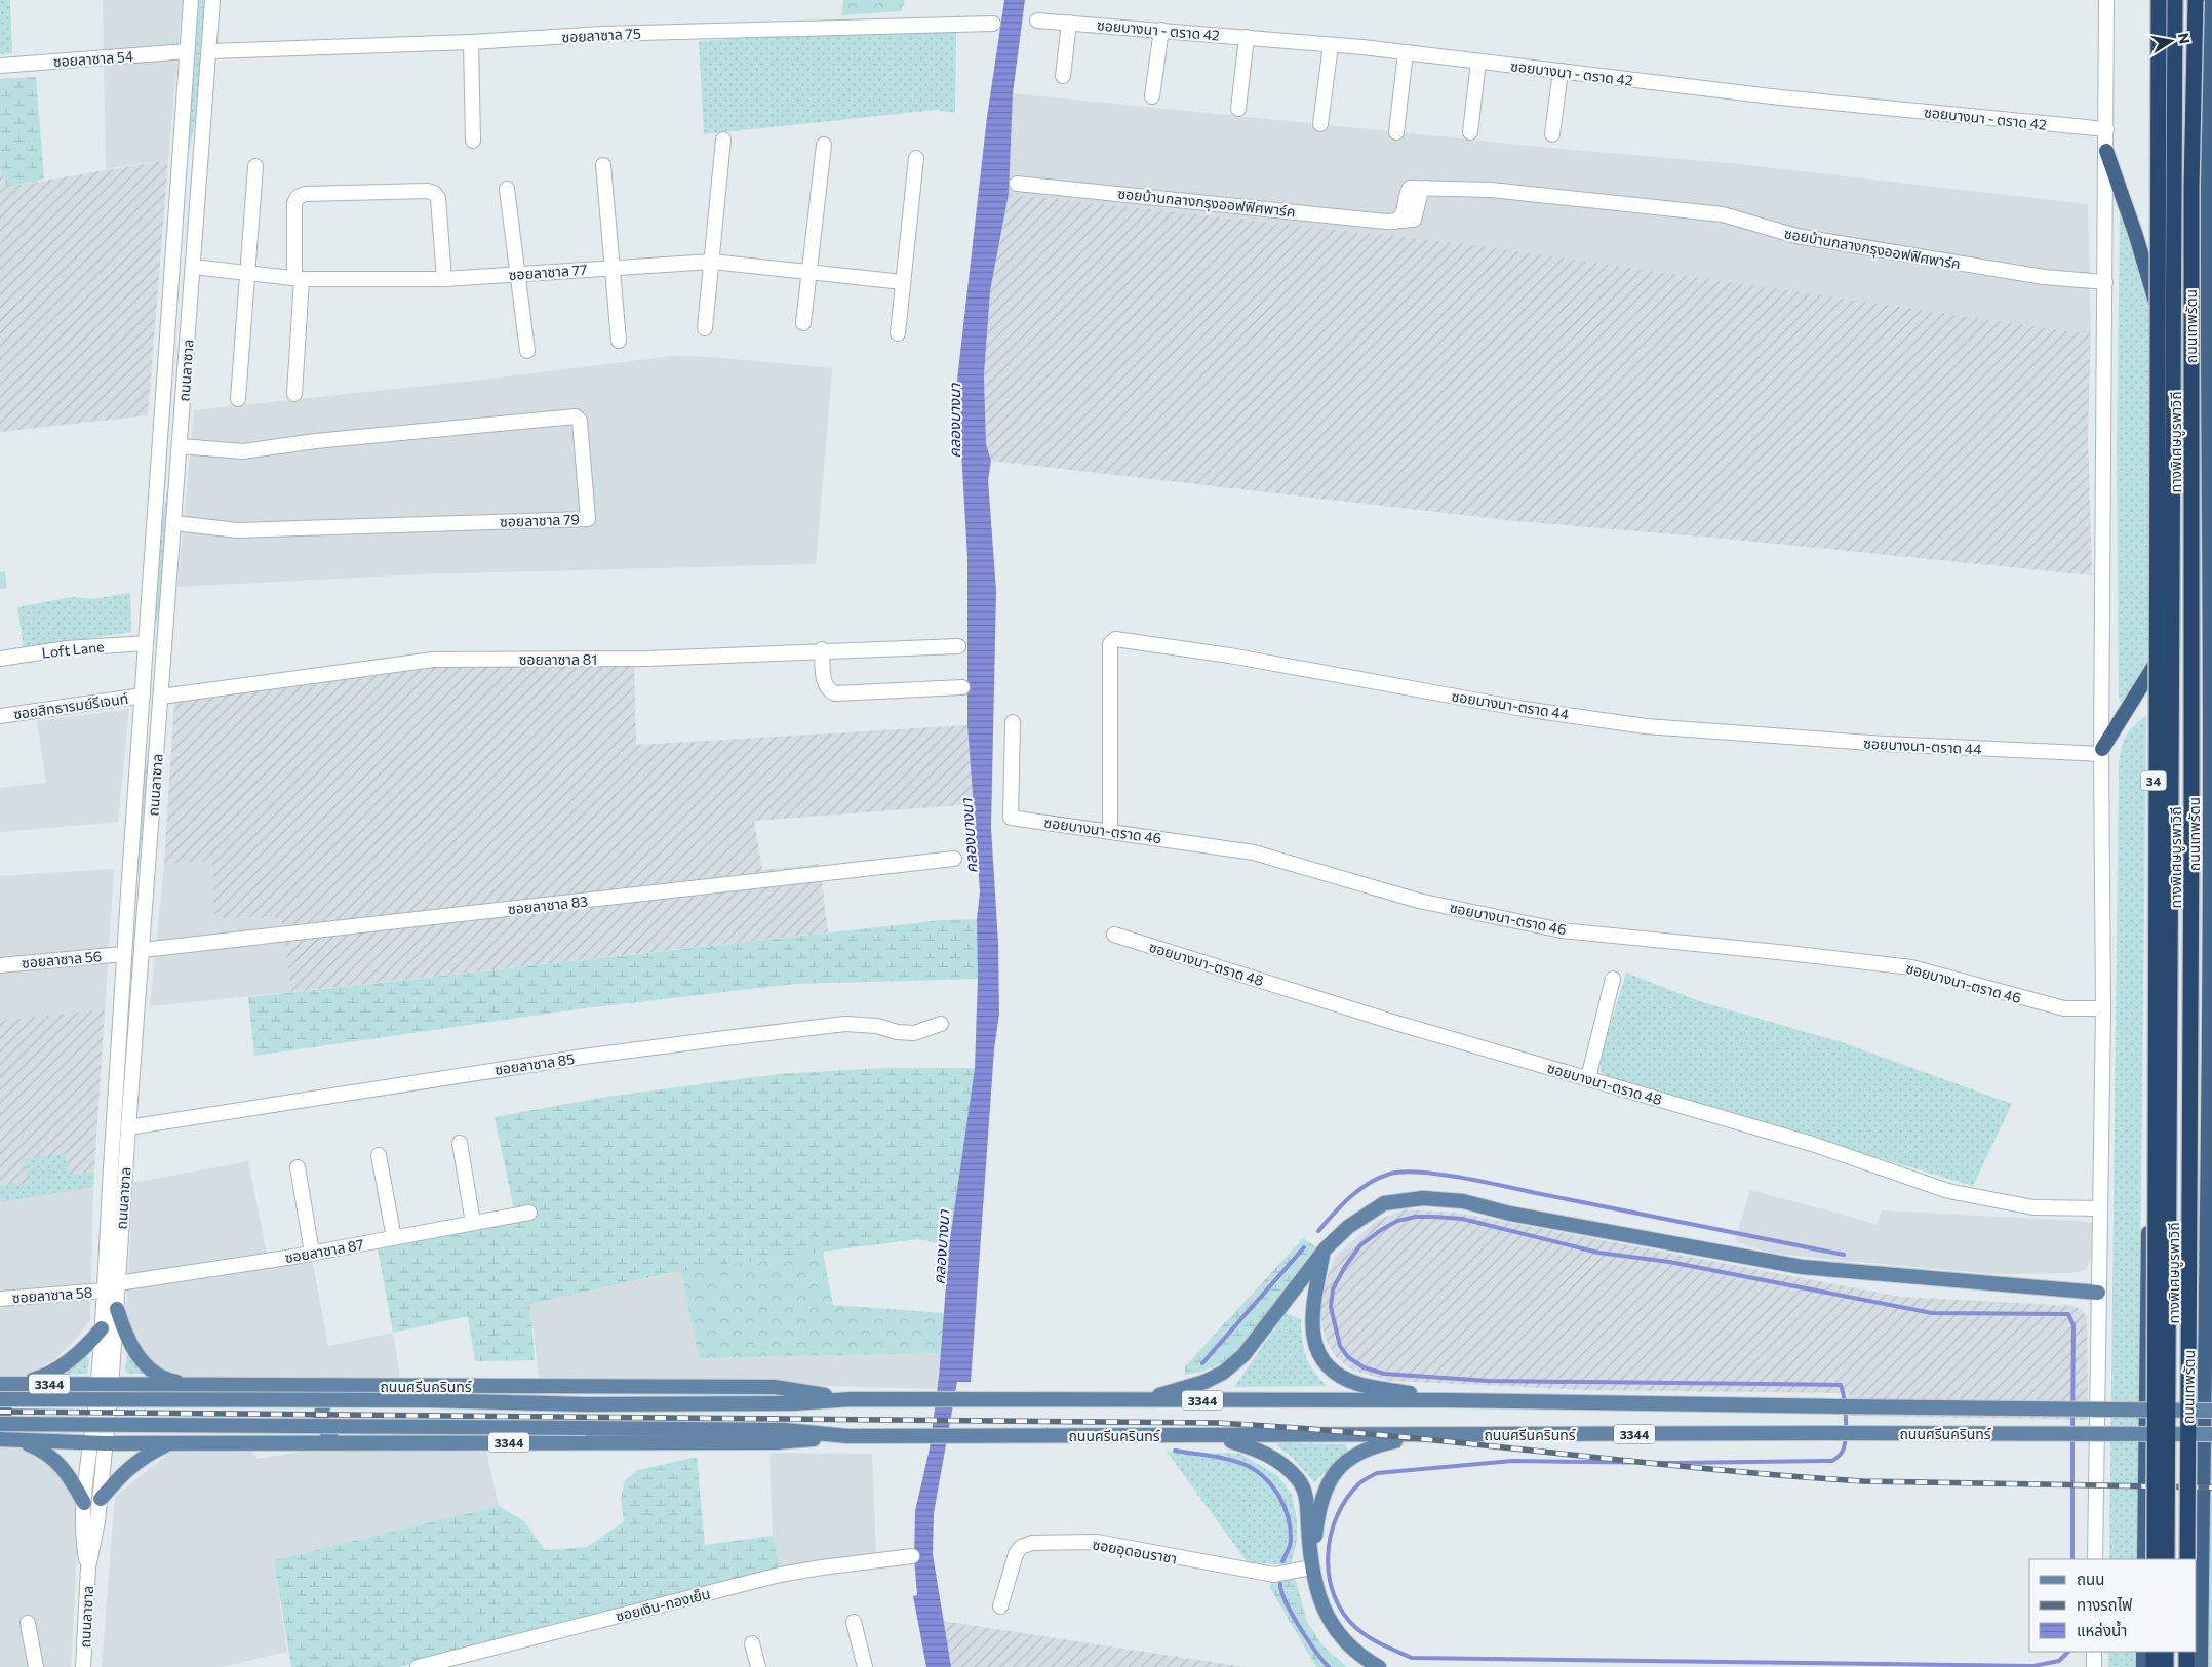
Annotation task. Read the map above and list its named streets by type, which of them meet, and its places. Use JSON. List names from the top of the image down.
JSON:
{
  "streets": {
    "highway": ["ถนนเทพรัตน", "ทางพิเศษบูรพาวิถี", "34"],
    "main road": ["3344", "ถนนศรีนครินทร์"],
    "street": [
      "ซอยบางนา - ตราด 42",
      "ซอยลาซาล 75",
      "ซอยลาซาล 54",
      "ซอยบ้านกลางกรุงออฟฟิศพาร์ค",
      "ซอยลาซาล 77",
      "ถนนลาซาล",
      "ซอยลาซาล 79",
      "Loft Lane",
      "ซอยลาซาล 81",
      "ซอยบางนา-ตราด 44",
      "ซอยสิทธารมย์รีเจนท์",
      "ซอยบางนา-ตราด 46",
      "ซอยลาซาล 83",
      "ซอยลาซาล 56",
      "ซอยบางนา-ตราด 48",
      "ซอยลาซาล 85",
      "ซอยลาซาล 87",
      "ซอยลาซาล 58",
      "ซอยอุดอนราชา",
      "ซอยเงิน-ทองเย็น"
    ]
  },
  "crossings": [
    ["ซอยลาซาล 75", "ถนนลาซาล"],
    ["ซอยลาซาล 54", "ถนนลาซาล"],
    ["ซอยลาซาล 77", "ถนนลาซาล"],
    ["ถนนลาซาล", "ซอยลาซาล 79"],
    ["ถนนลาซาล", "Loft Lane"],
    ["ถนนลาซาล", "ซอยลาซาล 81"],
    ["ถนนลาซาล", "ซอยสิทธารมย์รีเจนท์"],
    ["ถนนลาซาล", "ซอยลาซาล 83"],
    ["ถนนลาซาล", "ซอยลาซาล 56"],
    ["ถนนลาซาล", "ซอยลาซาล 85"],
    ["ถนนลาซาล", "ซอยลาซาล 87"],
    ["ถนนลาซาล", "ซอยลาซาล 58"],
    ["ถนนลาซาล", "ถนนศรีนครินทร์"],
    ["ซอยลาซาล 81", "ซอยสิทธารมย์รีเจนท์"],
    ["ซอยบางนา-ตราด 44", "ซอยบางนา-ตราด 46"]
  ],
  "water": ["คลองบางนา"],
  "legend": ["ถนน", "ทางรถไฟ", "แหล่งน้ำ"],
  "north": "right"
}
